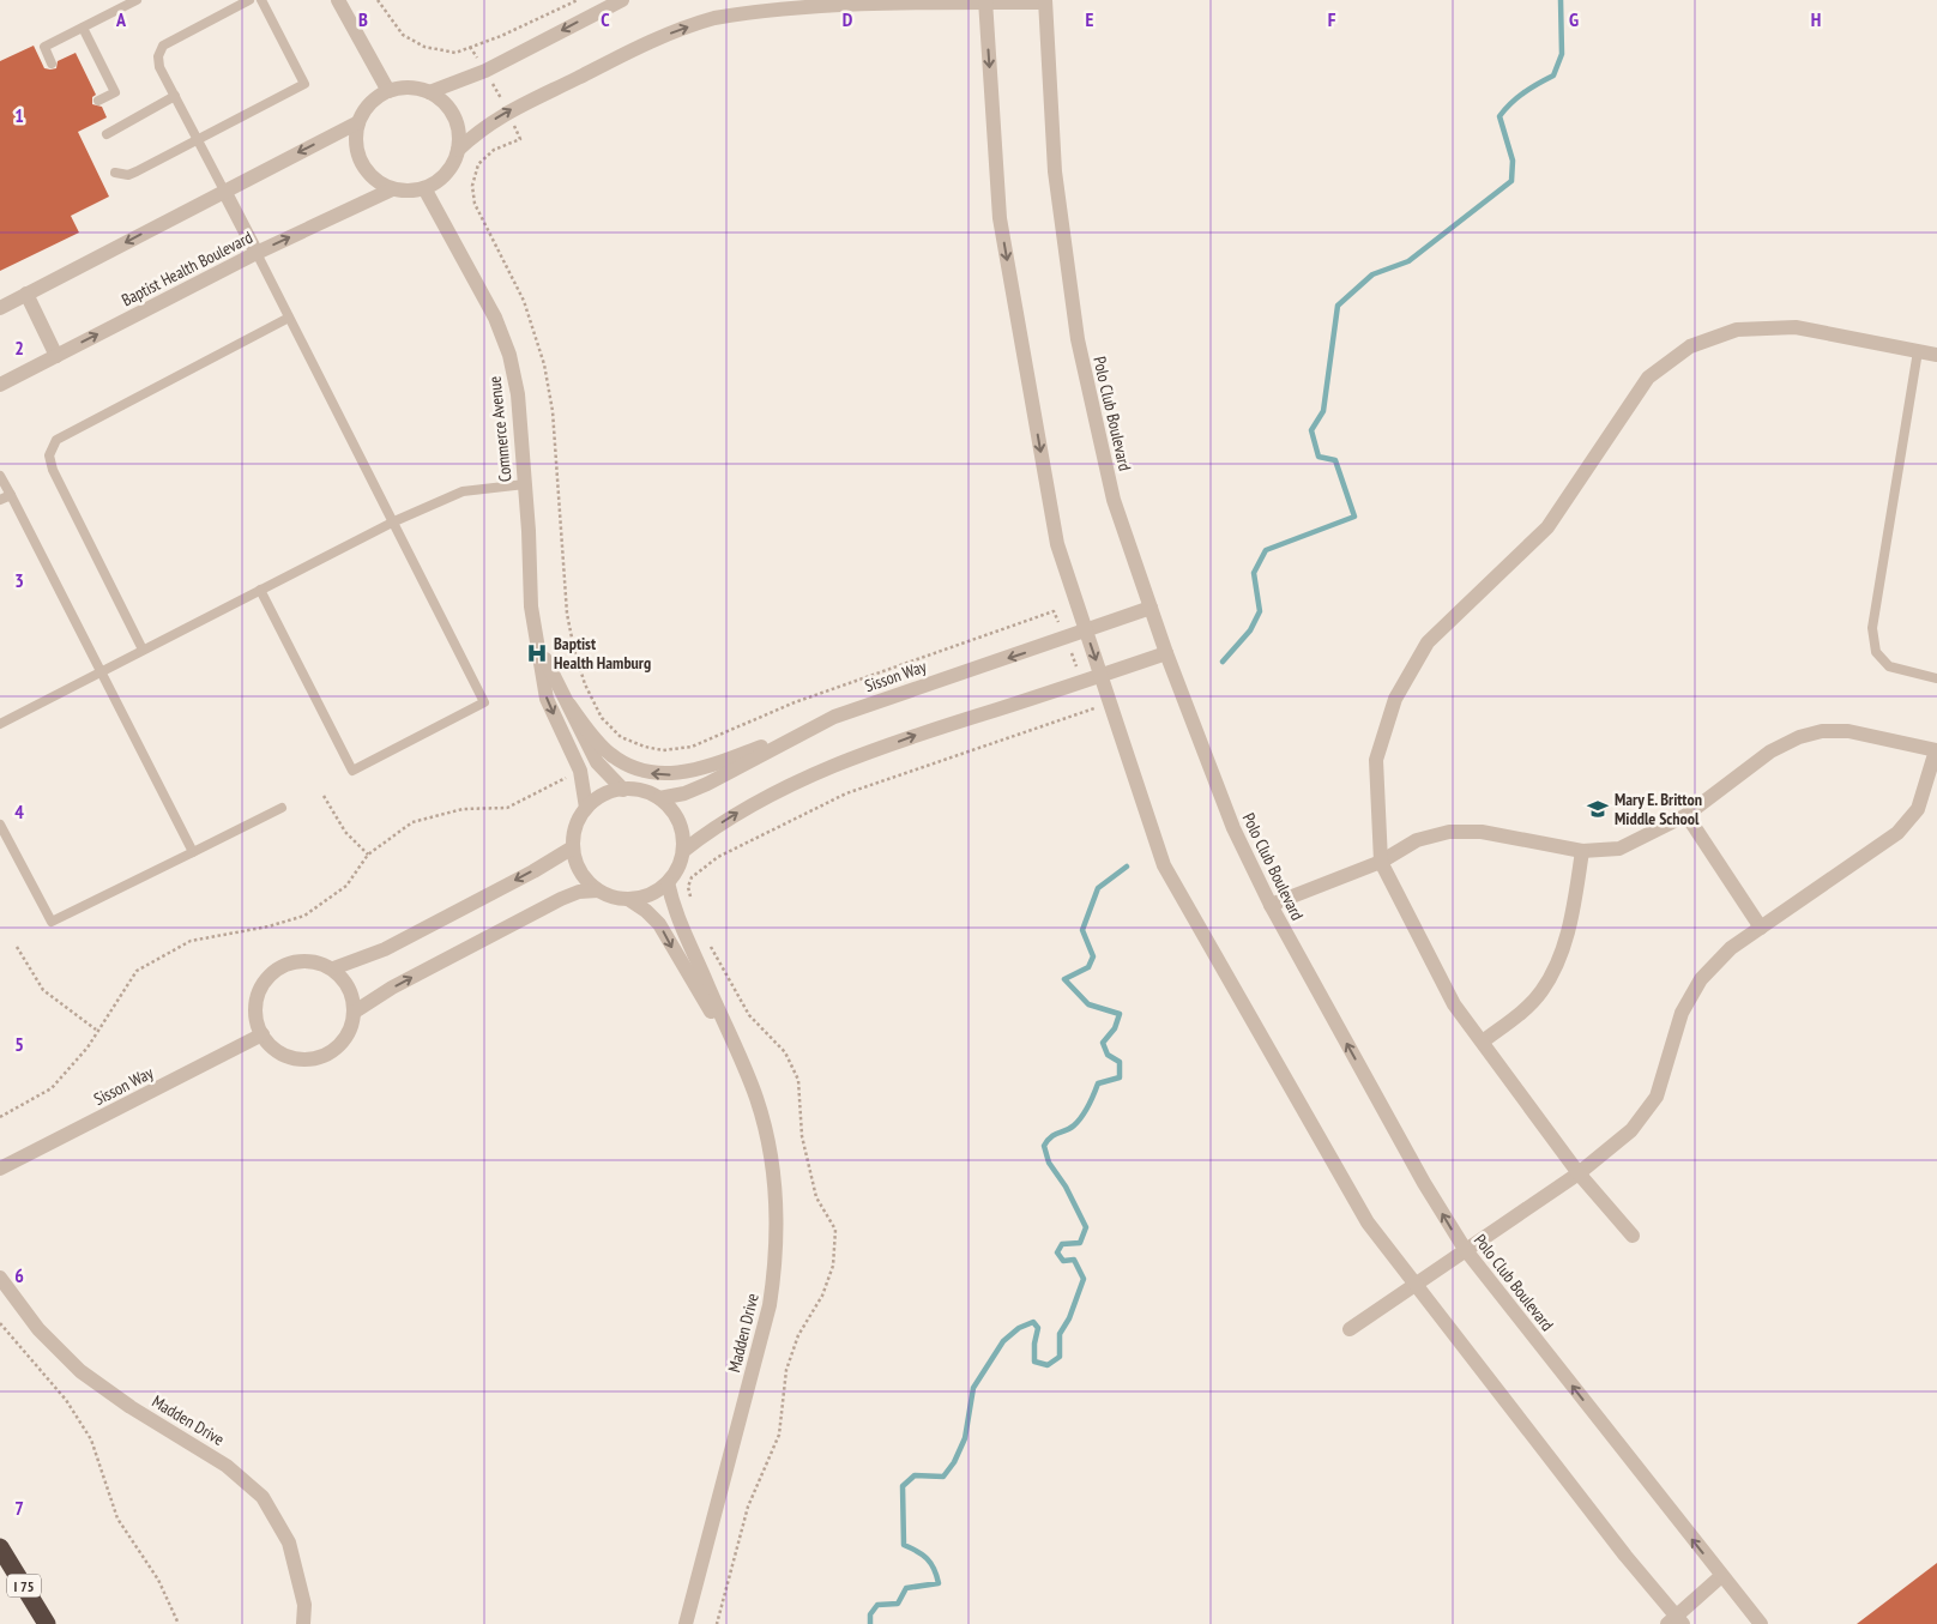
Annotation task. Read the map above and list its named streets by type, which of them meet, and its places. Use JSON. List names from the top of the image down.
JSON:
{
  "streets": {
    "highway": ["I 75"],
    "street": [
      "Baptist Health Boulevard",
      "Polo Club Boulevard",
      "Commerce Avenue",
      "Sisson Way",
      "Madden Drive"
    ]
  },
  "crossings": [
    ["Baptist Health Boulevard", "Commerce Avenue"],
    ["Polo Club Boulevard", "Sisson Way"],
    ["Commerce Avenue", "Sisson Way"],
    ["Commerce Avenue", "Madden Drive"],
    ["Sisson Way", "Madden Drive"]
  ],
  "places": {
    "hospital": ["Baptist Health Hamburg"],
    "school or university": ["Mary E. Britton Middle School"]
  },
  "grid": {
    "columns": [
      "A",
      "B",
      "C",
      "D",
      "E",
      "F",
      "G",
      "H"
    ],
    "rows": [
      "1",
      "2",
      "3",
      "4",
      "5",
      "6",
      "7"
    ]
  }
}
